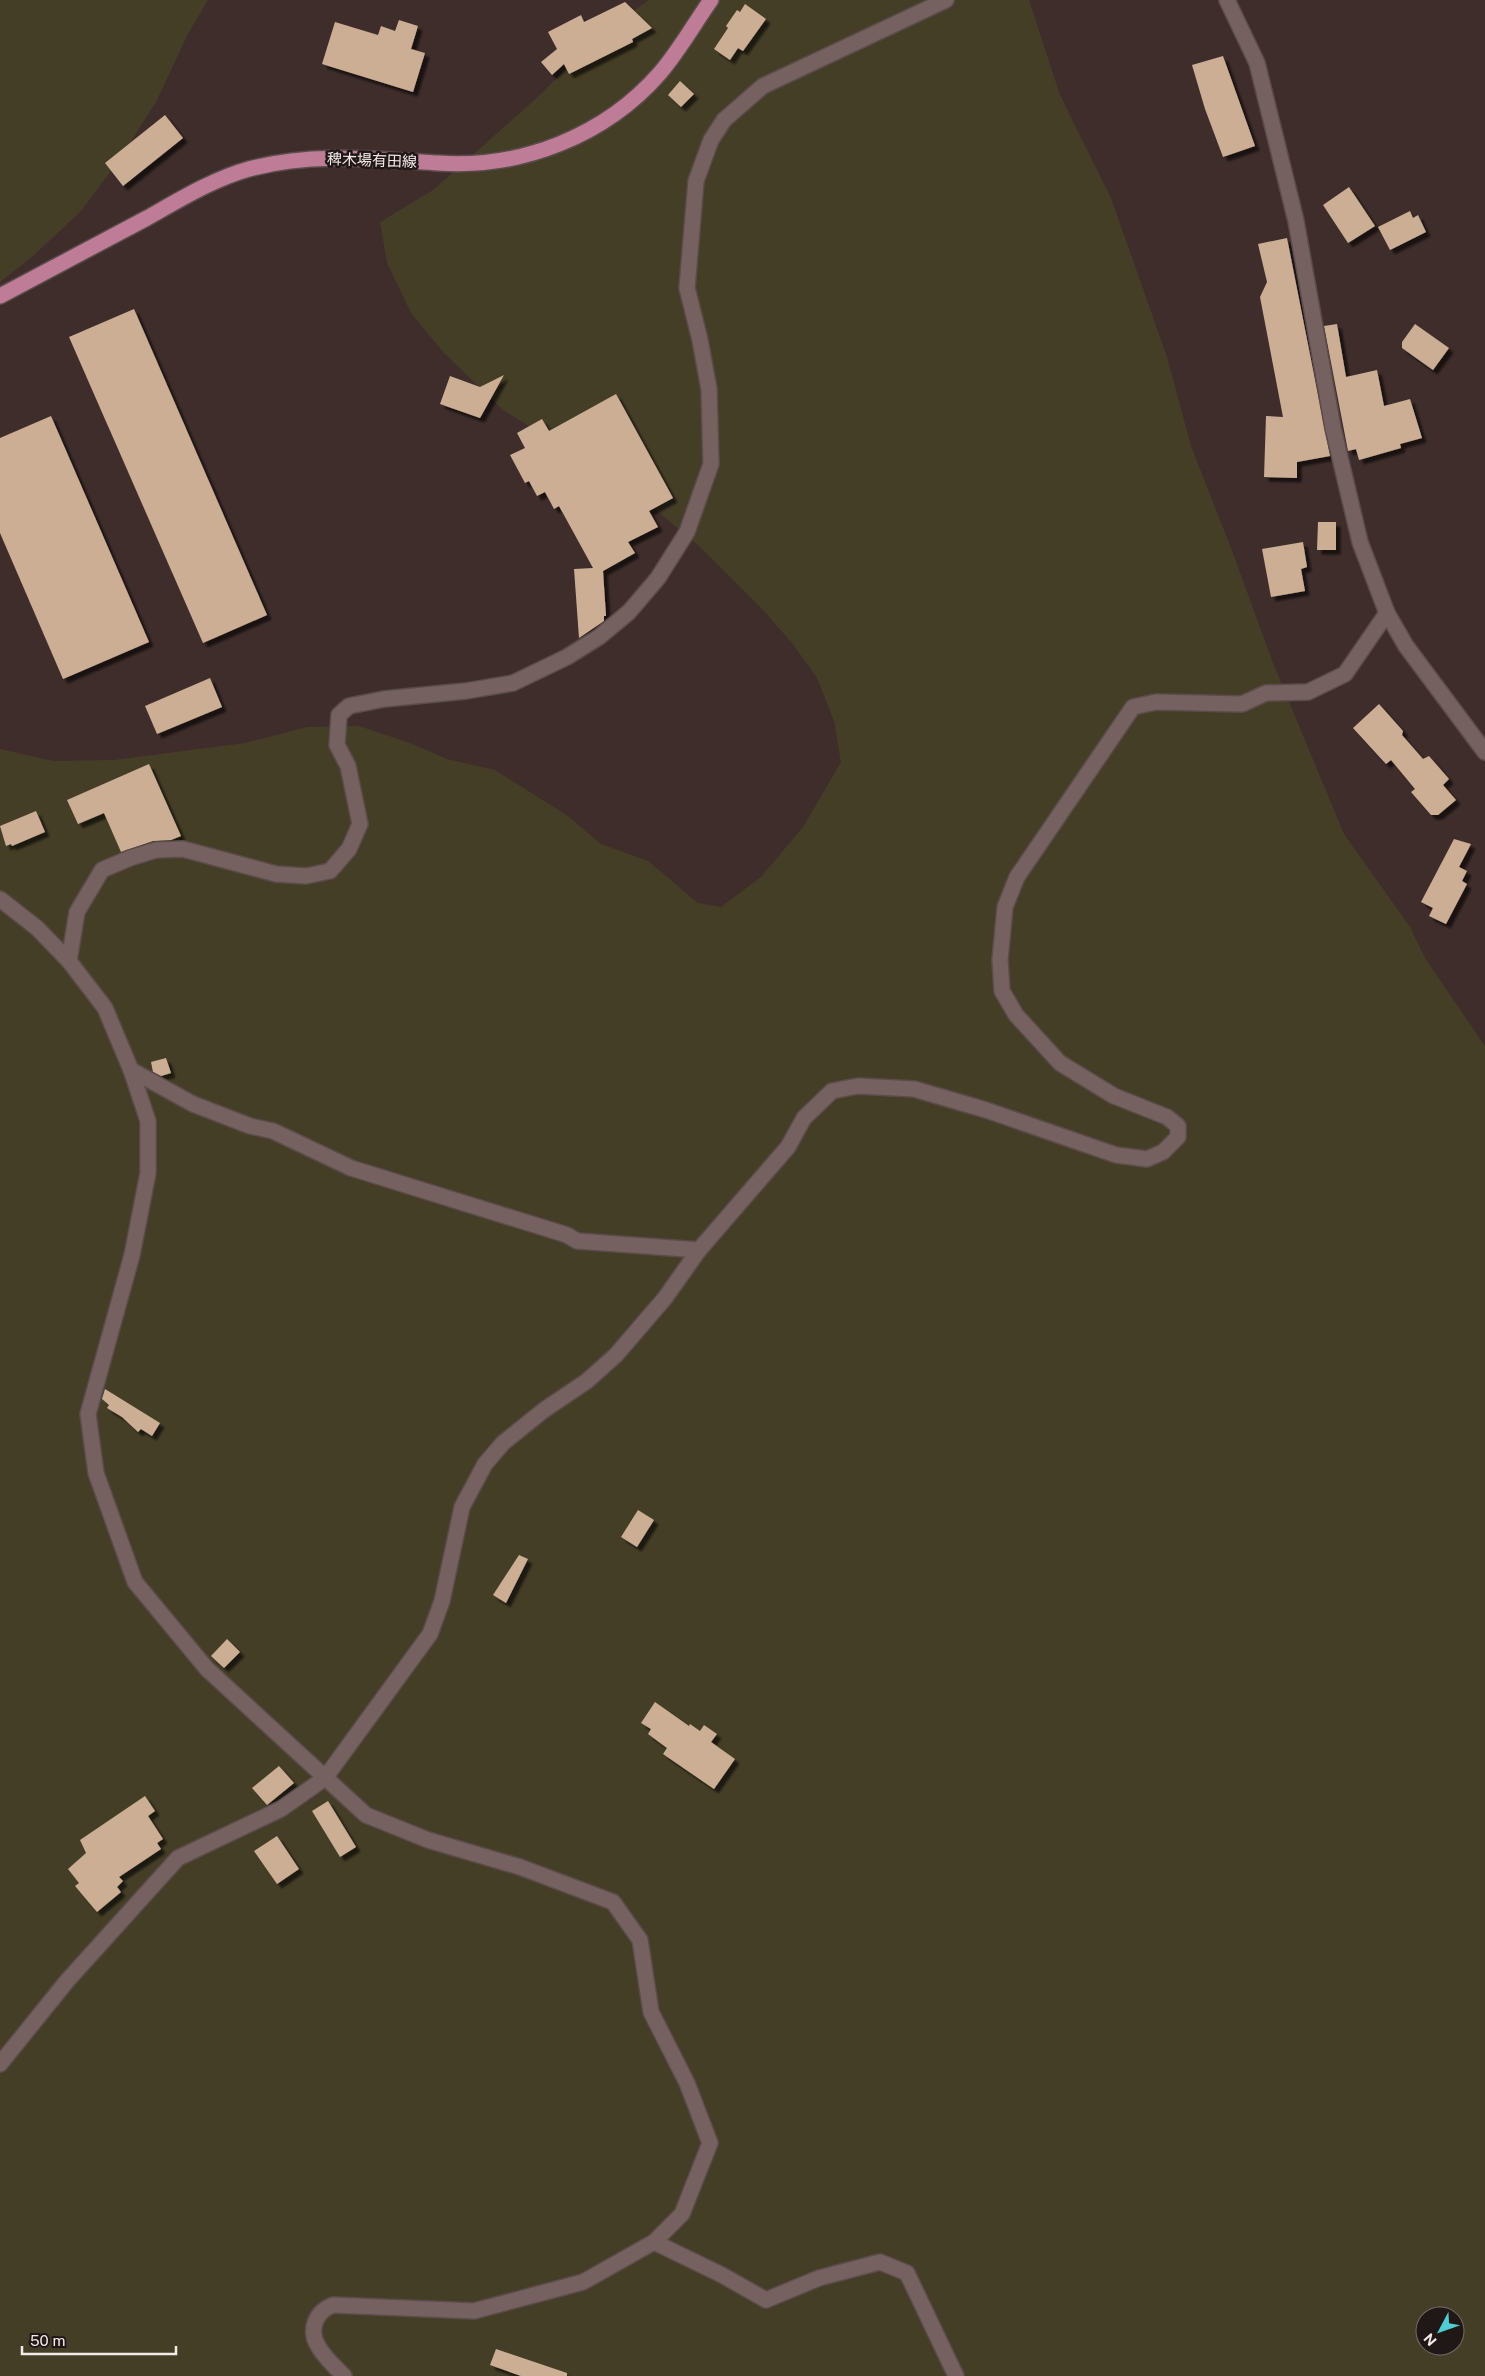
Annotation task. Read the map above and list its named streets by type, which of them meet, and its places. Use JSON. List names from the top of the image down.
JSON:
{
  "streets": {
    "main road": ["稗木場有田線"]
  },
  "scale_bar": "50 m",
  "north": "bottom left"
}
